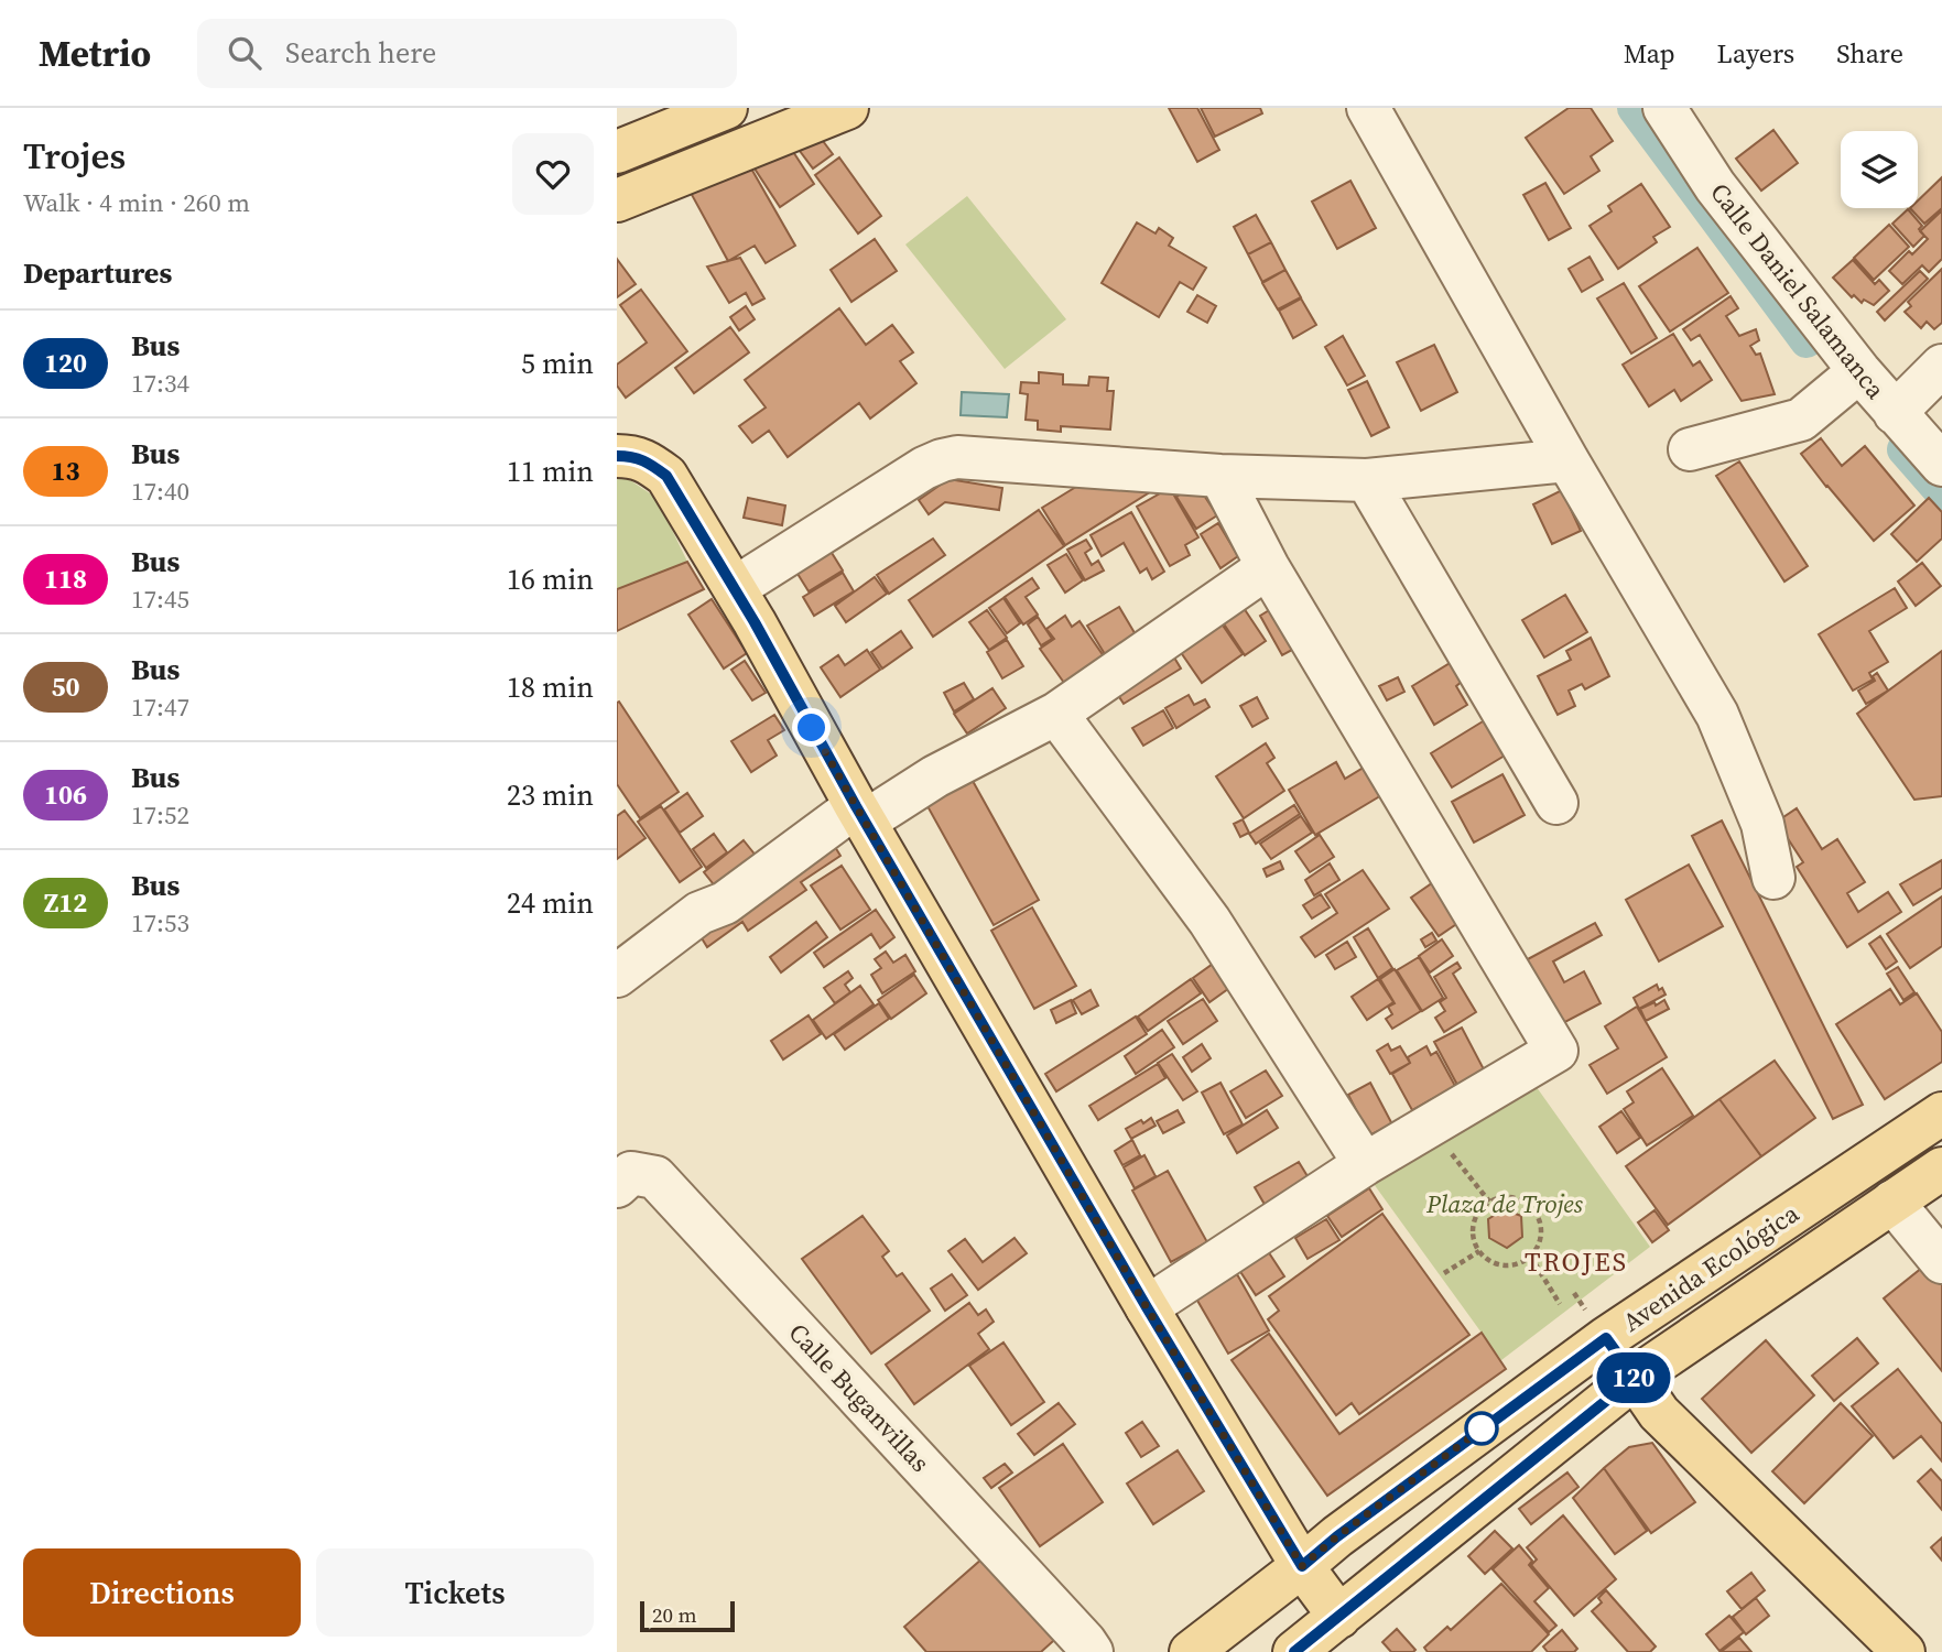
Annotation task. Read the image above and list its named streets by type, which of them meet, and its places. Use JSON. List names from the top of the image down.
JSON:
{
  "streets": {
    "main road": ["Avenida Ecológica"],
    "street": ["Calle Daniel Salamanca", "Calle Buganvillas"]
  },
  "districts": ["TROJES"],
  "parks": ["Plaza de Trojes"],
  "lines": ["bus line 120"],
  "scale_bar": "20 m",
  "page": {
    "header": "Metrio",
    "search": "Search here",
    "nav": ["Map", "Layers", "Share"],
    "heading": [
      ["Trojes", "Walk · 4 min · 260 m"],
      "Departures"
    ],
    "on_map": "120",
    "list": [
      {
        "mark": "120",
        "name": "Bus",
        "note": "17:34",
        "value": "5 min"
      },
      {
        "mark": "13",
        "name": "Bus",
        "note": "17:40",
        "value": "11 min"
      },
      {
        "mark": "118",
        "name": "Bus",
        "note": "17:45",
        "value": "16 min"
      },
      {
        "mark": "50",
        "name": "Bus",
        "note": "17:47",
        "value": "18 min"
      },
      {
        "mark": "106",
        "name": "Bus",
        "note": "17:52",
        "value": "23 min"
      },
      {
        "mark": "Z12",
        "name": "Bus",
        "note": "17:53",
        "value": "24 min"
      }
    ],
    "buttons": ["Directions", "Tickets"],
    "scale": "20 m"
  }
}
